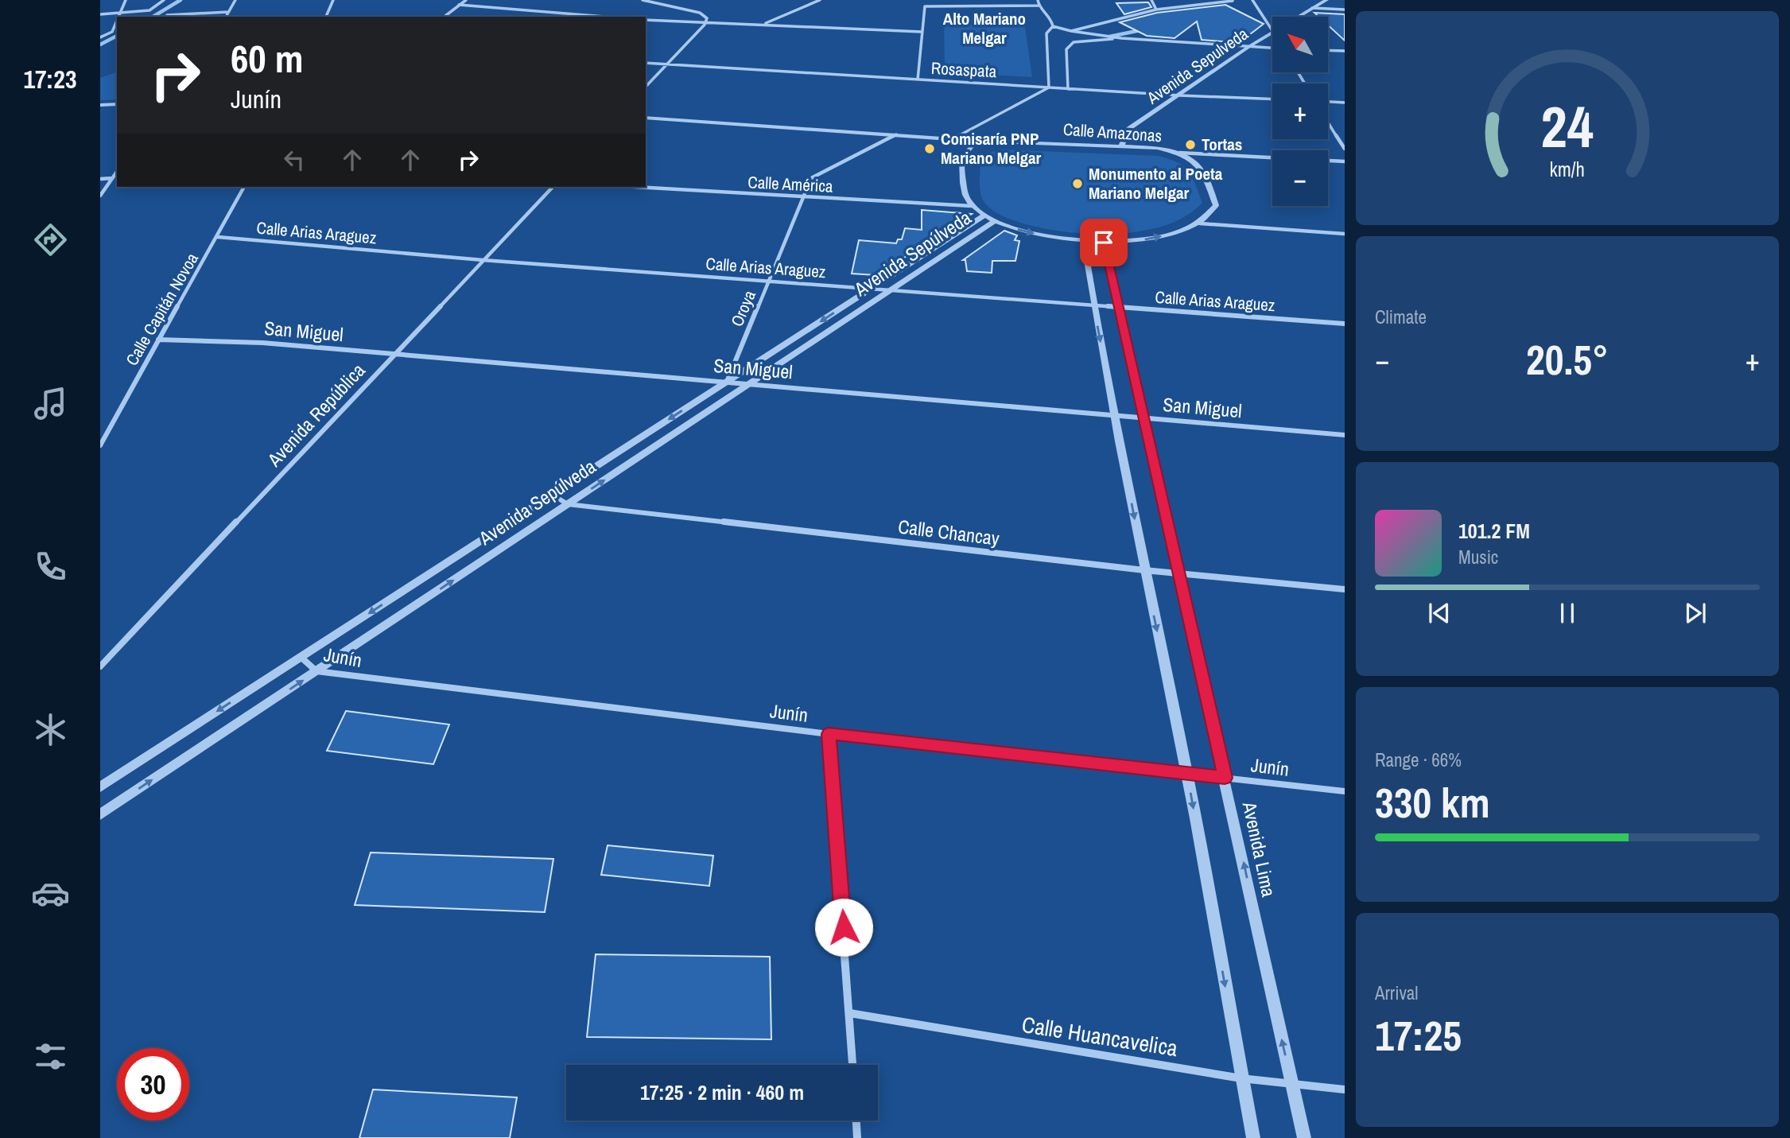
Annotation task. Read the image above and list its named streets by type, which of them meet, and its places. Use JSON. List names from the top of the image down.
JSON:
{
  "streets": {
    "street": [
      "Avenida Sepulveda",
      "Rosaspata",
      "Calle Amazonas",
      "Calle América",
      "Calle Arias Araguez",
      "Avenida Sepúlveda",
      "Oroya",
      "Calle Capitán Novoa",
      "San Miguel",
      "Avenida República",
      "Calle Chancay",
      "Junín",
      "Avenida Lima",
      "Calle Huancavelica"
    ]
  },
  "crossings": [
    ["Avenida Sepulveda", "Rosaspata"],
    ["Avenida Sepulveda", "Calle Amazonas"],
    ["Calle Amazonas", "Oroya"],
    ["Calle América", "Oroya"],
    ["Calle Arias Araguez", "Avenida Sepúlveda"],
    ["Calle Arias Araguez", "Oroya"],
    ["Calle Arias Araguez", "Calle Capitán Novoa"],
    ["Calle Arias Araguez", "Avenida República"],
    ["Calle Arias Araguez", "Avenida Lima"],
    ["Avenida Sepúlveda", "Oroya"],
    ["Avenida Sepúlveda", "San Miguel"],
    ["Avenida Sepúlveda", "Calle Chancay"],
    ["Avenida Sepúlveda", "Junín"],
    ["Oroya", "San Miguel"],
    ["Calle Capitán Novoa", "San Miguel"],
    ["San Miguel", "Avenida República"],
    ["San Miguel", "Avenida Lima"],
    ["Calle Chancay", "Avenida Lima"],
    ["Junín", "Avenida Lima"],
    ["Avenida Lima", "Calle Huancavelica"]
  ],
  "districts": ["Alto Mariano Melgar"],
  "places": ["Tortas", "Comisaría PNP Mariano Melgar", "Monumento al Poeta Mariano Melgar"],
  "north": "top left",
  "page": {
    "tabs": "17:23",
    "map_buttons": ["+", "−"],
    "turn": ["60 m", "Junín"],
    "tile": [
      "Climate",
      ["Range · 66%", "330 km"],
      ["Arrival", "17:25"]
    ],
    "heat": ["−", "20.5°", "+"],
    "song": ["101.2 FM", "Music"],
    "limit": "30",
    "trip": "17:25 · 2 min · 460 m",
    "gauge": ["24", "km/h"]
  }
}
